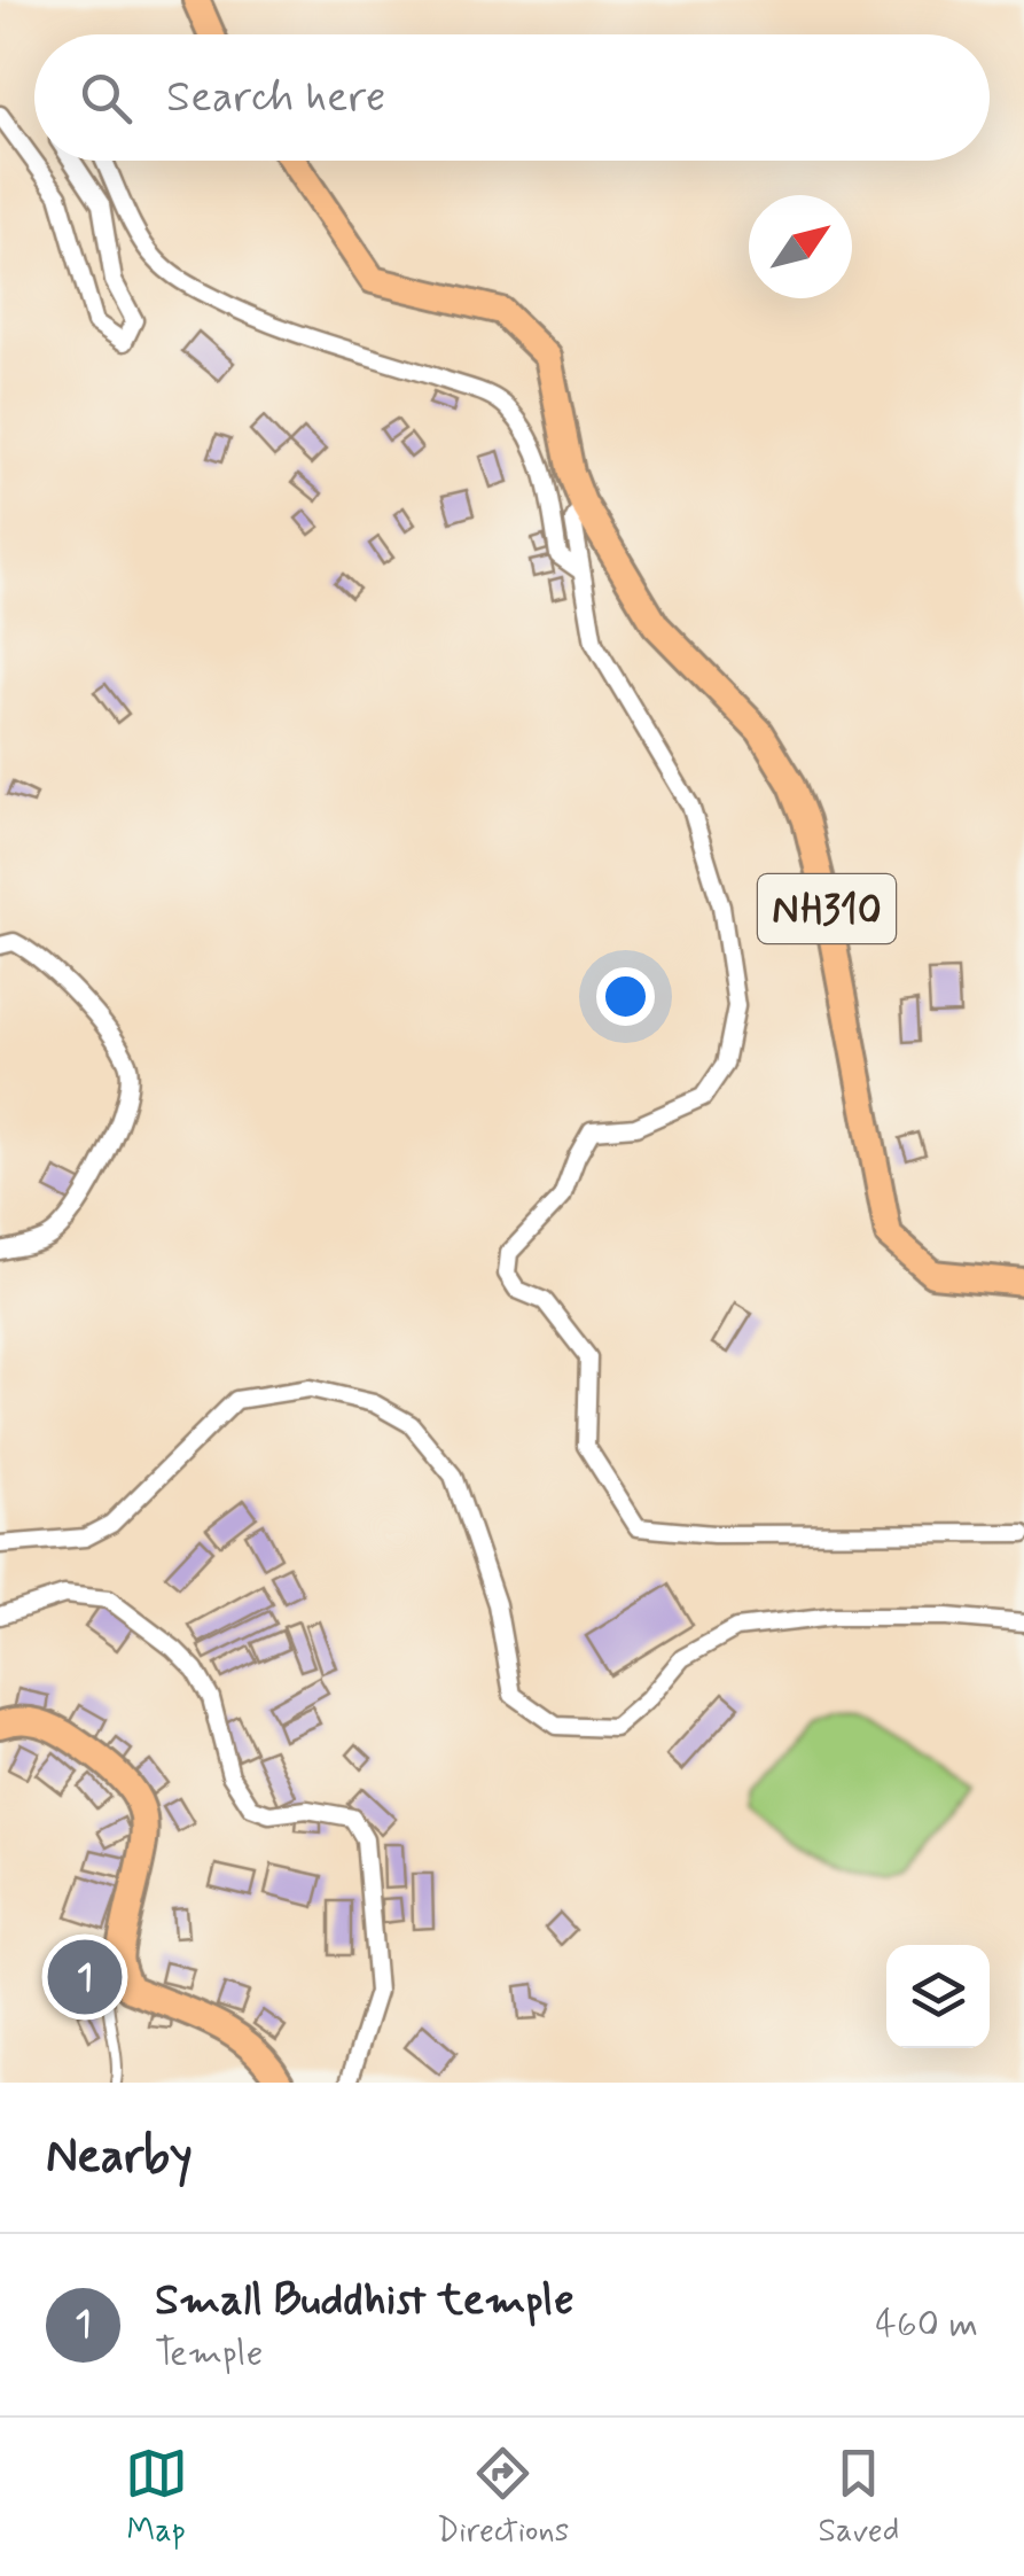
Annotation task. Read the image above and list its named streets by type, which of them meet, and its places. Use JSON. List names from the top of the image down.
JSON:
{
  "streets": {
    "main road": ["NH310"]
  },
  "north": "top right",
  "page": {
    "search": "Search here",
    "pins": "1",
    "heading": "Nearby",
    "list": [
      {
        "mark": "1",
        "name": "Small Buddhist temple",
        "note": "Temple",
        "value": "460 m"
      }
    ],
    "nav": ["Map", "Directions", "Saved"]
  }
}
